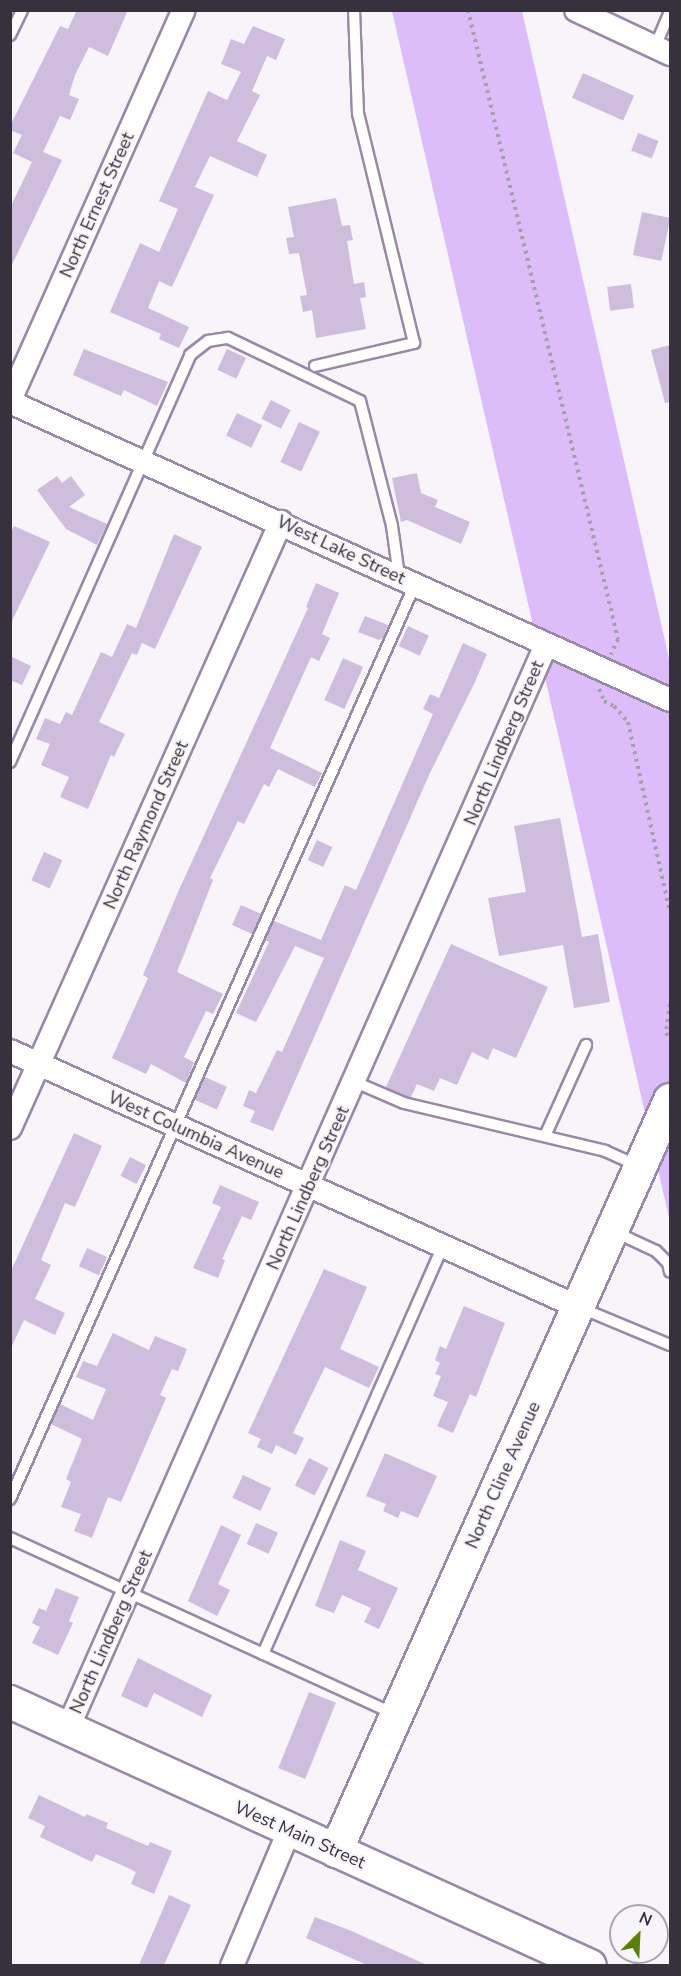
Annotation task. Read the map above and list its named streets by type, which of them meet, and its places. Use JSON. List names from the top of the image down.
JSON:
{
  "streets": {
    "street": [
      "North Ernest Street",
      "West Lake Street",
      "North Lindberg Street",
      "North Raymond Street",
      "West Columbia Avenue",
      "North Cline Avenue",
      "West Main Street"
    ]
  },
  "crossings": [
    ["North Ernest Street", "West Lake Street"],
    ["West Lake Street", "North Lindberg Street"],
    ["West Lake Street", "North Raymond Street"],
    ["North Lindberg Street", "West Columbia Avenue"],
    ["North Lindberg Street", "West Main Street"],
    ["North Raymond Street", "West Columbia Avenue"],
    ["West Columbia Avenue", "North Cline Avenue"],
    ["North Cline Avenue", "West Main Street"]
  ],
  "north": "top right"
}
